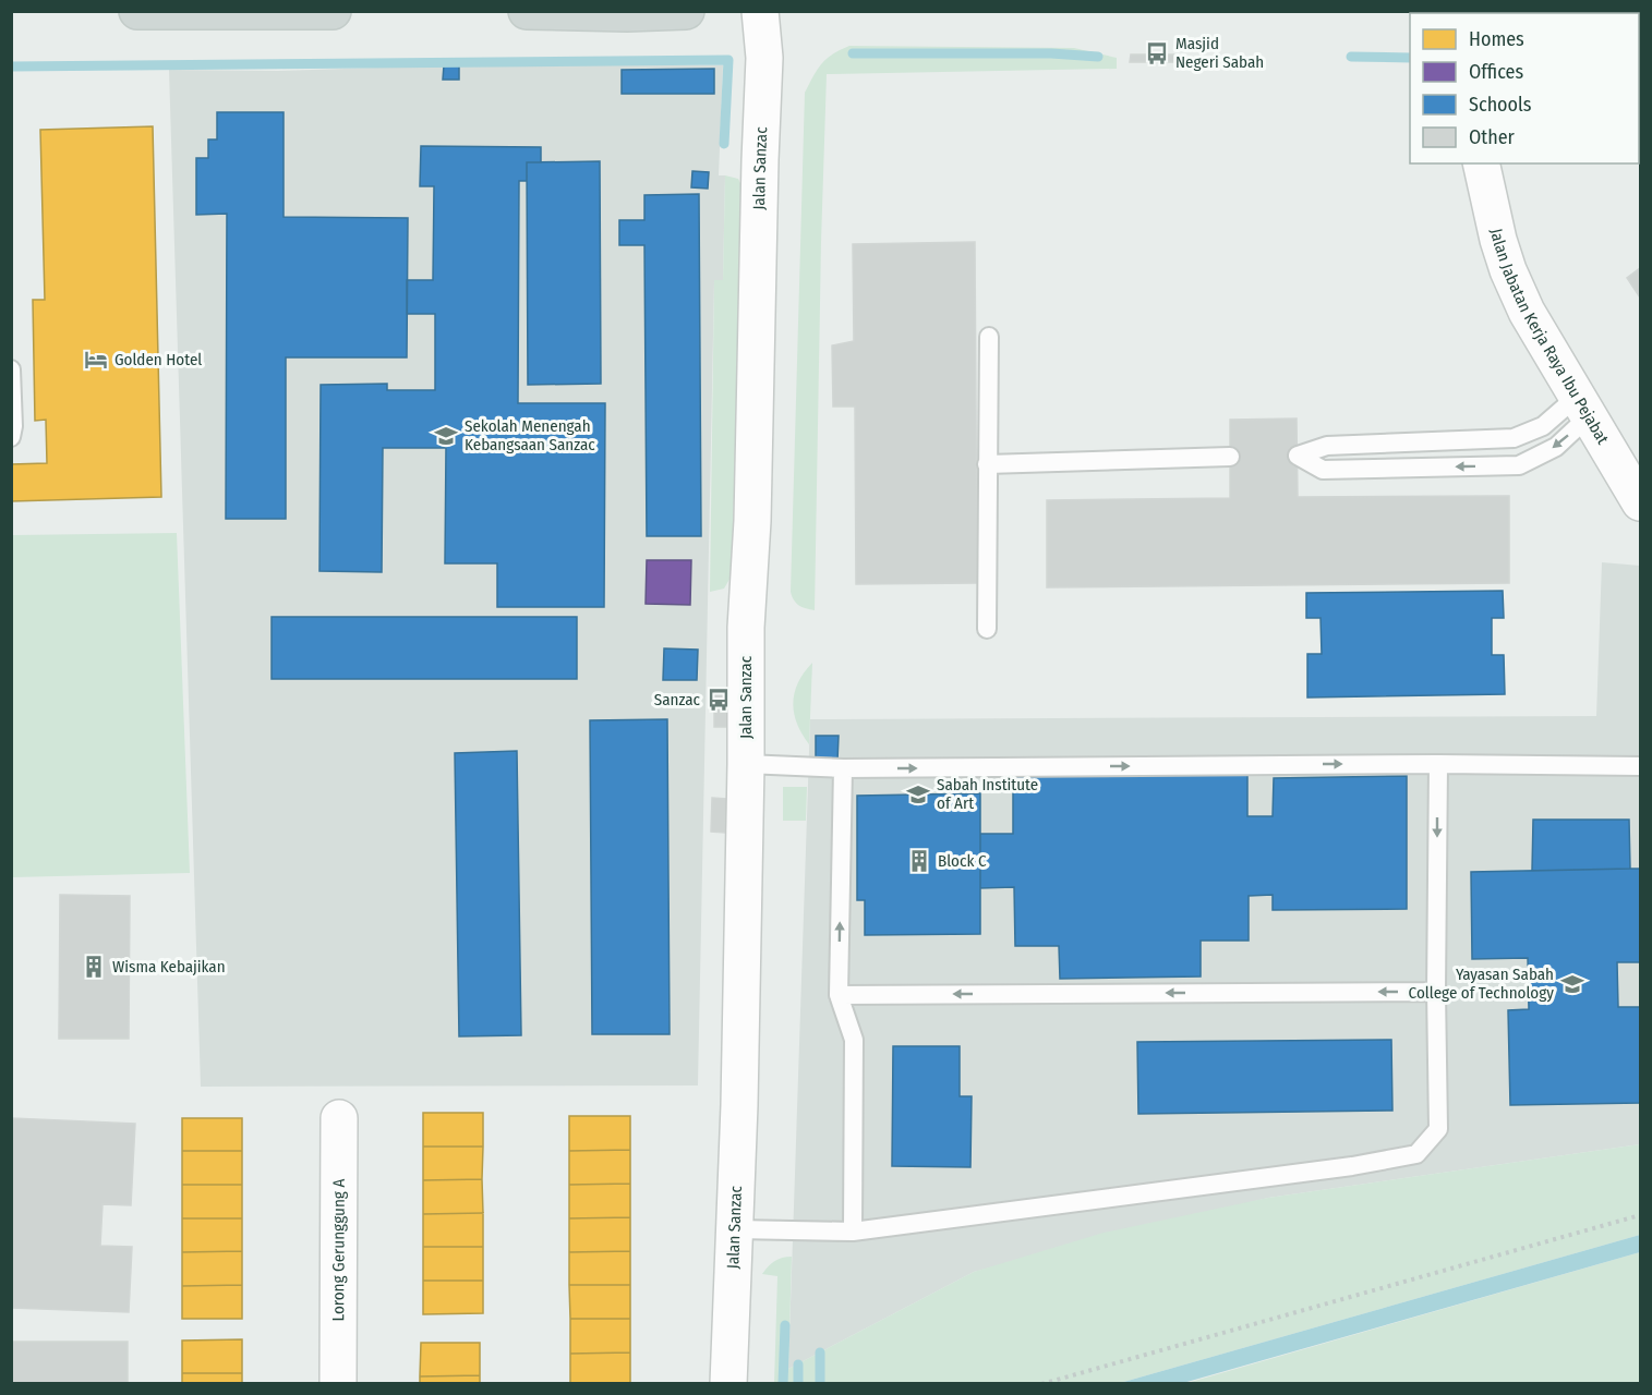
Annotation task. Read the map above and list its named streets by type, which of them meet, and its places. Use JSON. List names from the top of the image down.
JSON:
{
  "streets": {
    "street": ["Jalan Sanzac", "Jalan Jabatan Kerja Raya Ibu Pejabat", "Lorong Gerunggung A"]
  },
  "places": {
    "bus stop": ["Masjid Negeri Sabah", "Sanzac"],
    "hotel": ["Golden Hotel"],
    "school or university": ["Sekolah Menengah Kebangsaan Sanzac", "Sabah Institute of Art", "Yayasan Sabah College of Technology"],
    "building": ["Block C", "Wisma Kebajikan"]
  },
  "legend": [
    "Homes",
    "Offices",
    "Schools",
    "Other"
  ]
}
